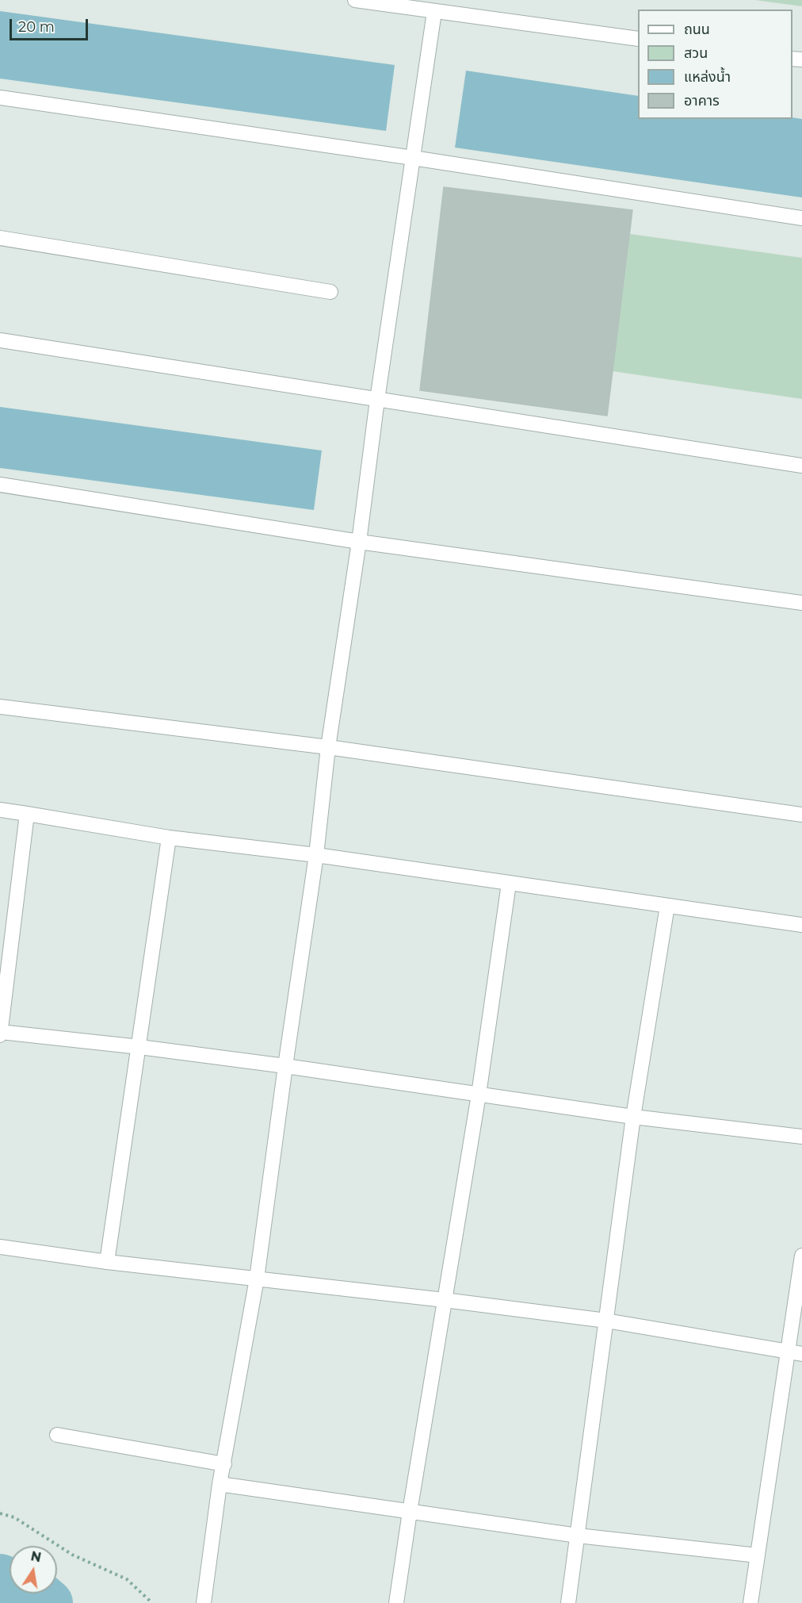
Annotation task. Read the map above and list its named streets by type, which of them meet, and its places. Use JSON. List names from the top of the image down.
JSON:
{
  "legend": [
    "ถนน",
    "สวน",
    "แหล่งน้ำ",
    "อาคาร"
  ],
  "scale_bar": "20 m",
  "north": "top"
}
